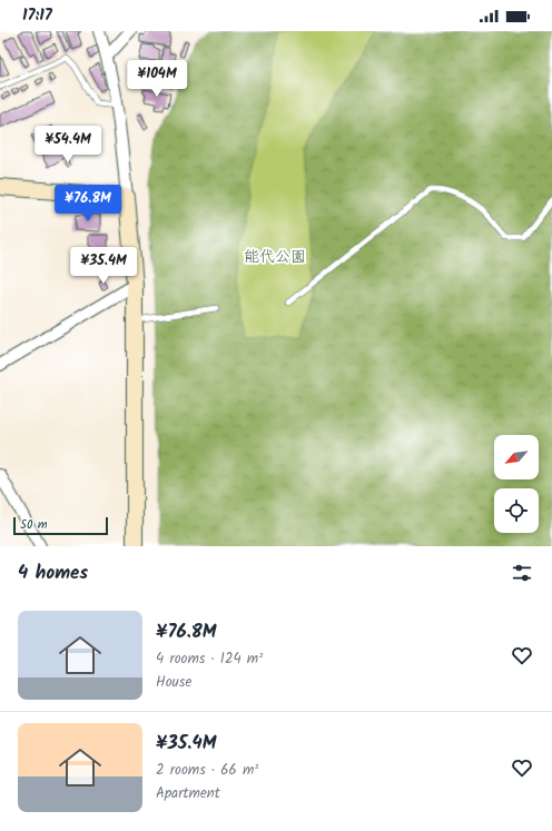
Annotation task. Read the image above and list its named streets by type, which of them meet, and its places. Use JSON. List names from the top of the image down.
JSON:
{
  "parks": ["能代公園"],
  "scale_bar": "50 m",
  "north": "bottom left",
  "page": {
    "status": "17:17",
    "price": [
      "¥104M",
      "¥54.4M",
      "¥76.8M",
      "¥35.4M"
    ],
    "scale": "50 m",
    "heading": "4 homes",
    "list": [
      {
        "name": "¥76.8M",
        "note": "4 rooms · 124 m² · House"
      },
      {
        "name": "¥35.4M",
        "note": "2 rooms · 66 m² · Apartment"
      }
    ]
  }
}
